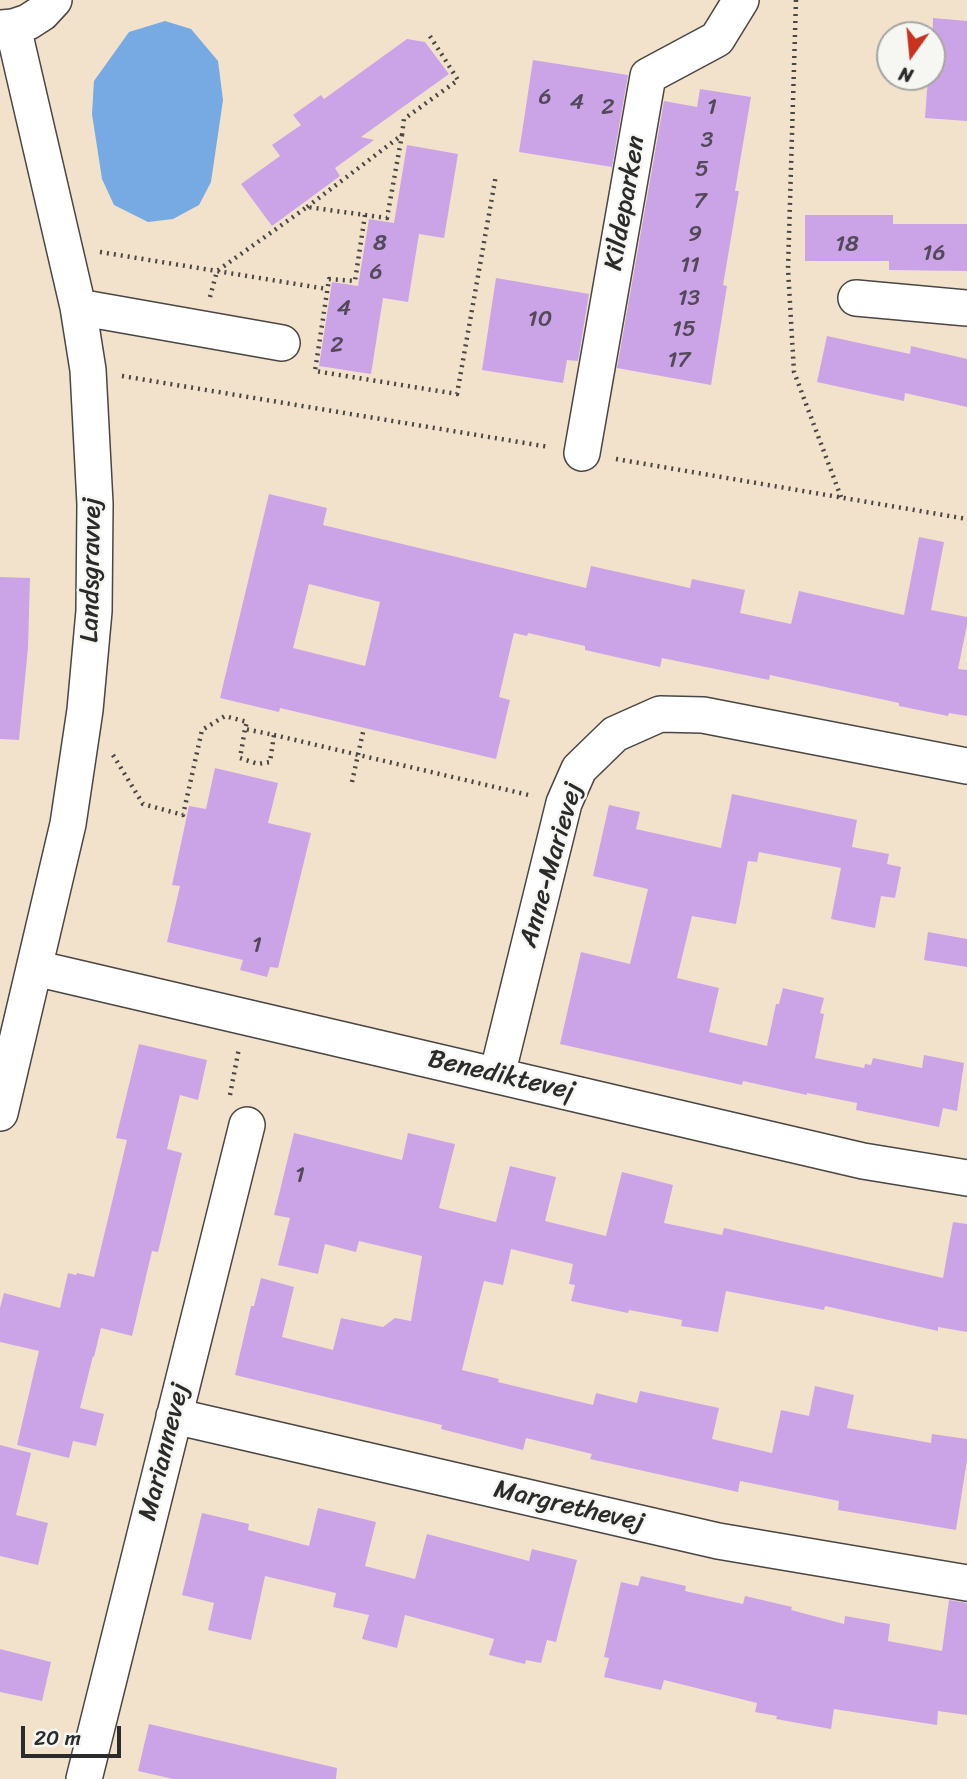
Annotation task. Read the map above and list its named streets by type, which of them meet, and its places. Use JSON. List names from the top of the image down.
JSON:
{
  "streets": {
    "street": [
      "Kildeparken",
      "Landsgravvej",
      "Anne-Marievej",
      "Benediktevej",
      "Mariannevej",
      "Margrethevej"
    ]
  },
  "crossings": [
    ["Landsgravvej", "Benediktevej"],
    ["Anne-Marievej", "Benediktevej"],
    ["Mariannevej", "Margrethevej"]
  ],
  "house_numbers": [
    "6",
    "4",
    "2",
    "1",
    "3",
    "5",
    "7",
    "9",
    "8",
    "18",
    "16",
    "11",
    "6",
    "13",
    "4",
    "10",
    "15",
    "2",
    "17",
    "1",
    "1"
  ],
  "scale_bar": "20 m",
  "north": "bottom"
}
